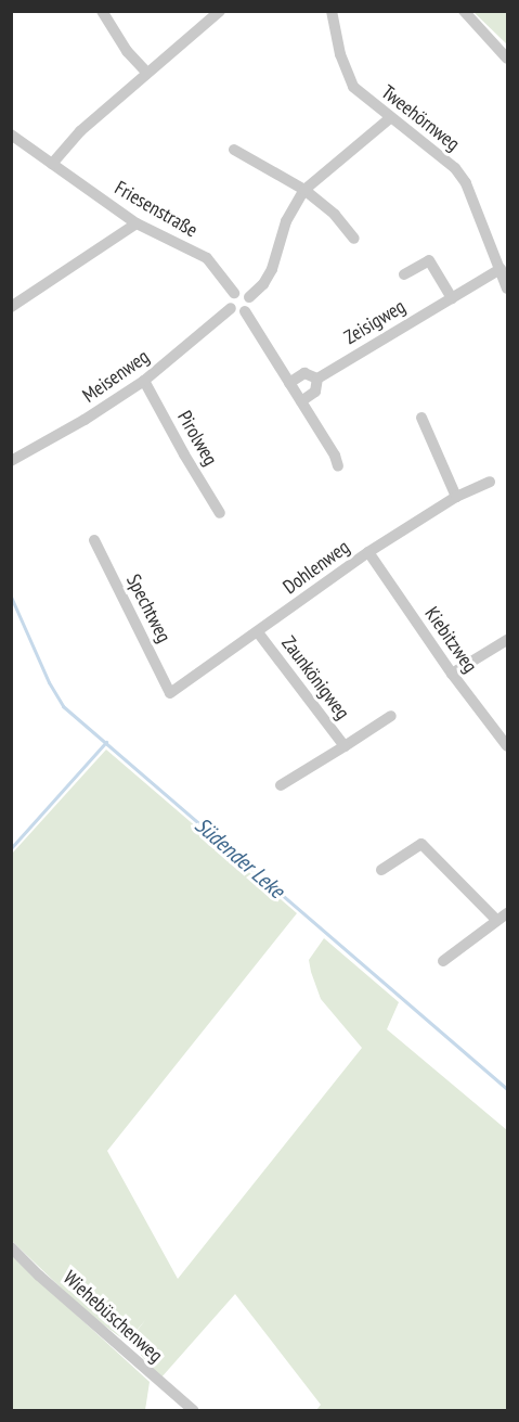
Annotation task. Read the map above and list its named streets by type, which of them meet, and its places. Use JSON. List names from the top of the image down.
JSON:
{
  "streets": {
    "street": [
      "Tweehörnweg",
      "Friesenstraße",
      "Zeisigweg",
      "Meisenweg",
      "Pirolweg",
      "Dohlenweg",
      "Spechtweg",
      "Kiebitzweg",
      "Zaunkönigweg",
      "Wiehebüschenweg"
    ]
  },
  "crossings": [
    ["Tweehörnweg", "Zeisigweg"],
    ["Friesenstraße", "Meisenweg"],
    ["Meisenweg", "Pirolweg"],
    ["Dohlenweg", "Spechtweg"],
    ["Dohlenweg", "Kiebitzweg"],
    ["Dohlenweg", "Zaunkönigweg"]
  ],
  "water": ["Südender Leke"]
}
